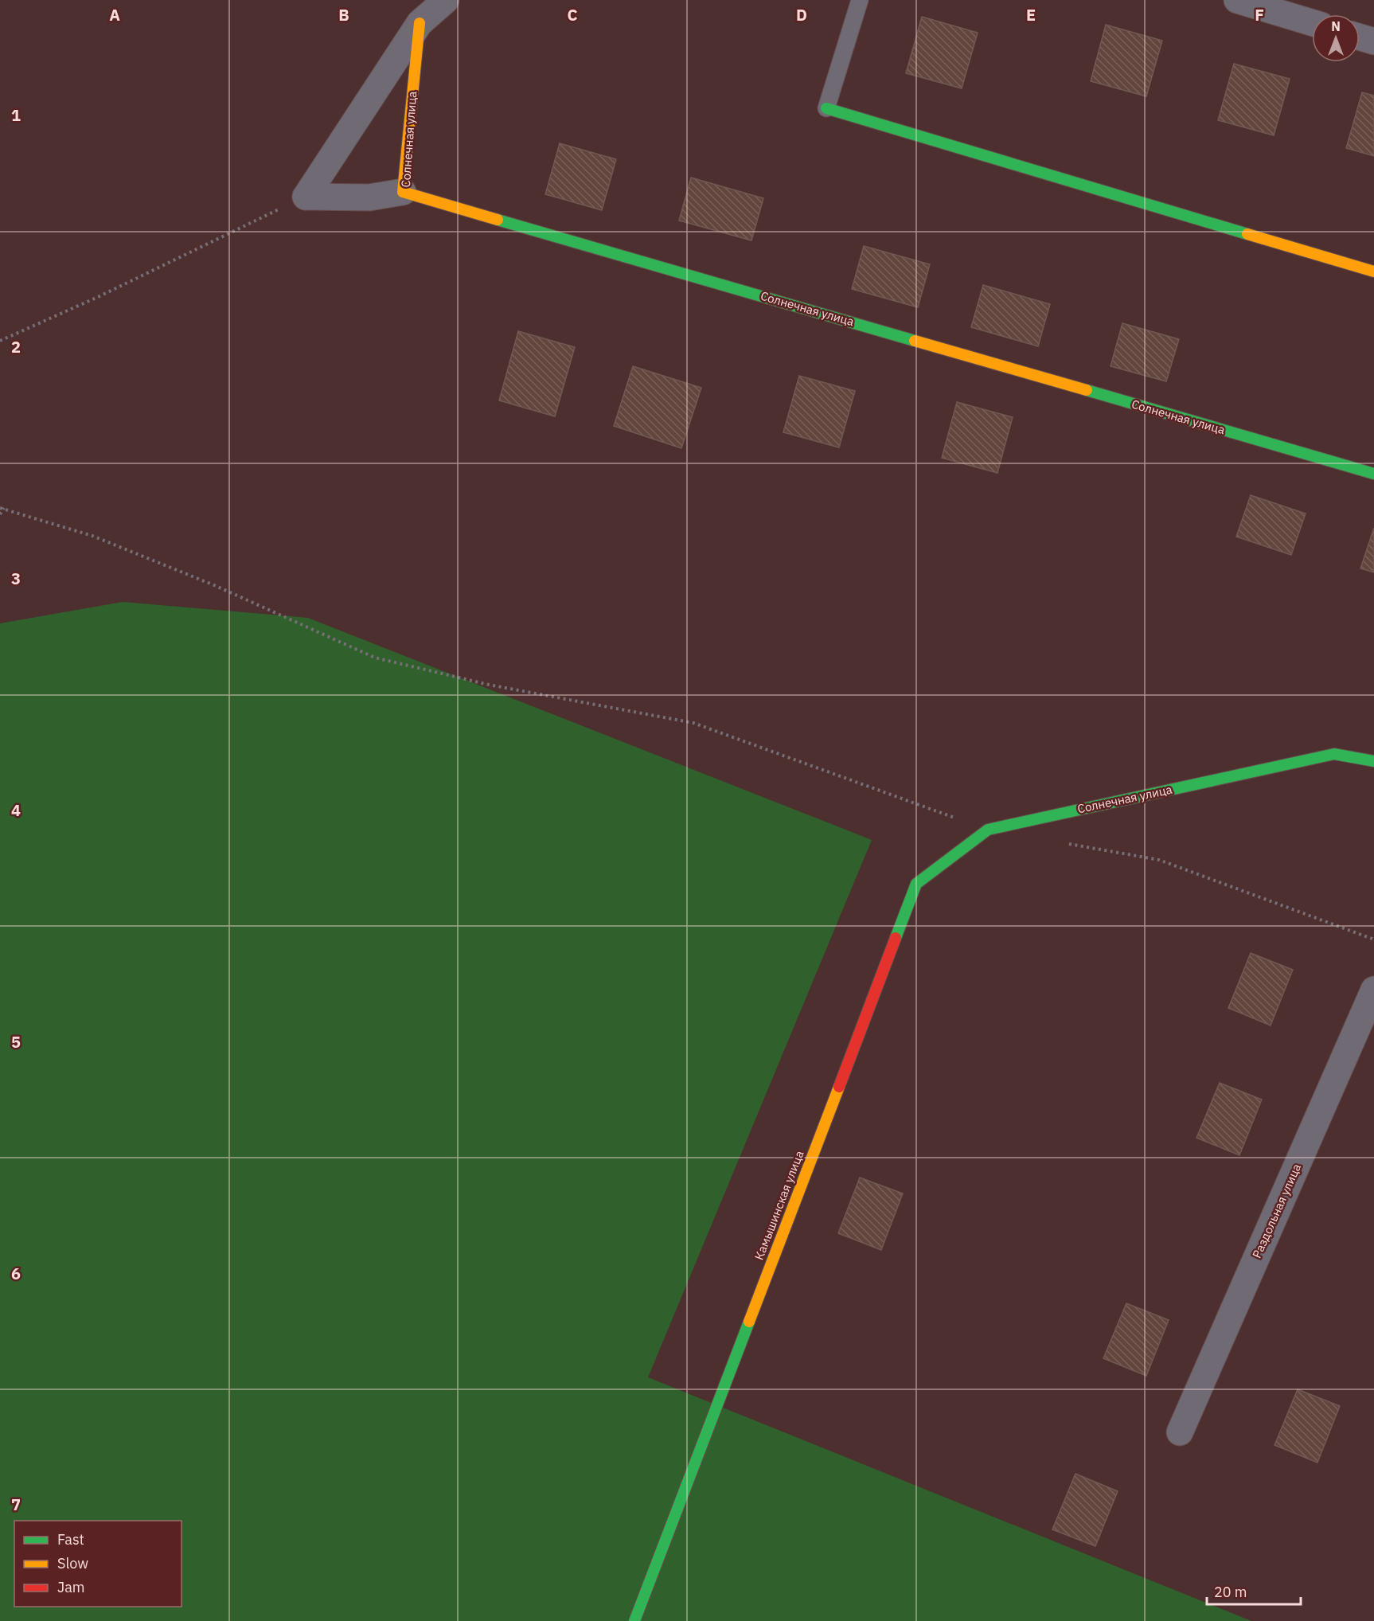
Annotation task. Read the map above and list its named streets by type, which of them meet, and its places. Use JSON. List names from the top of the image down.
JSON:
{
  "streets": {
    "street": ["Солнечная улица", "Камышинская улица", "Раздольная улица"]
  },
  "crossings": [
    ["Солнечная улица", "Камышинская улица"]
  ],
  "legend": ["Fast", "Slow", "Jam"],
  "scale_bar": "20 m",
  "north": "top",
  "grid": {
    "columns": [
      "A",
      "B",
      "C",
      "D",
      "E",
      "F"
    ],
    "rows": [
      "1",
      "2",
      "3",
      "4",
      "5",
      "6",
      "7"
    ]
  }
}
